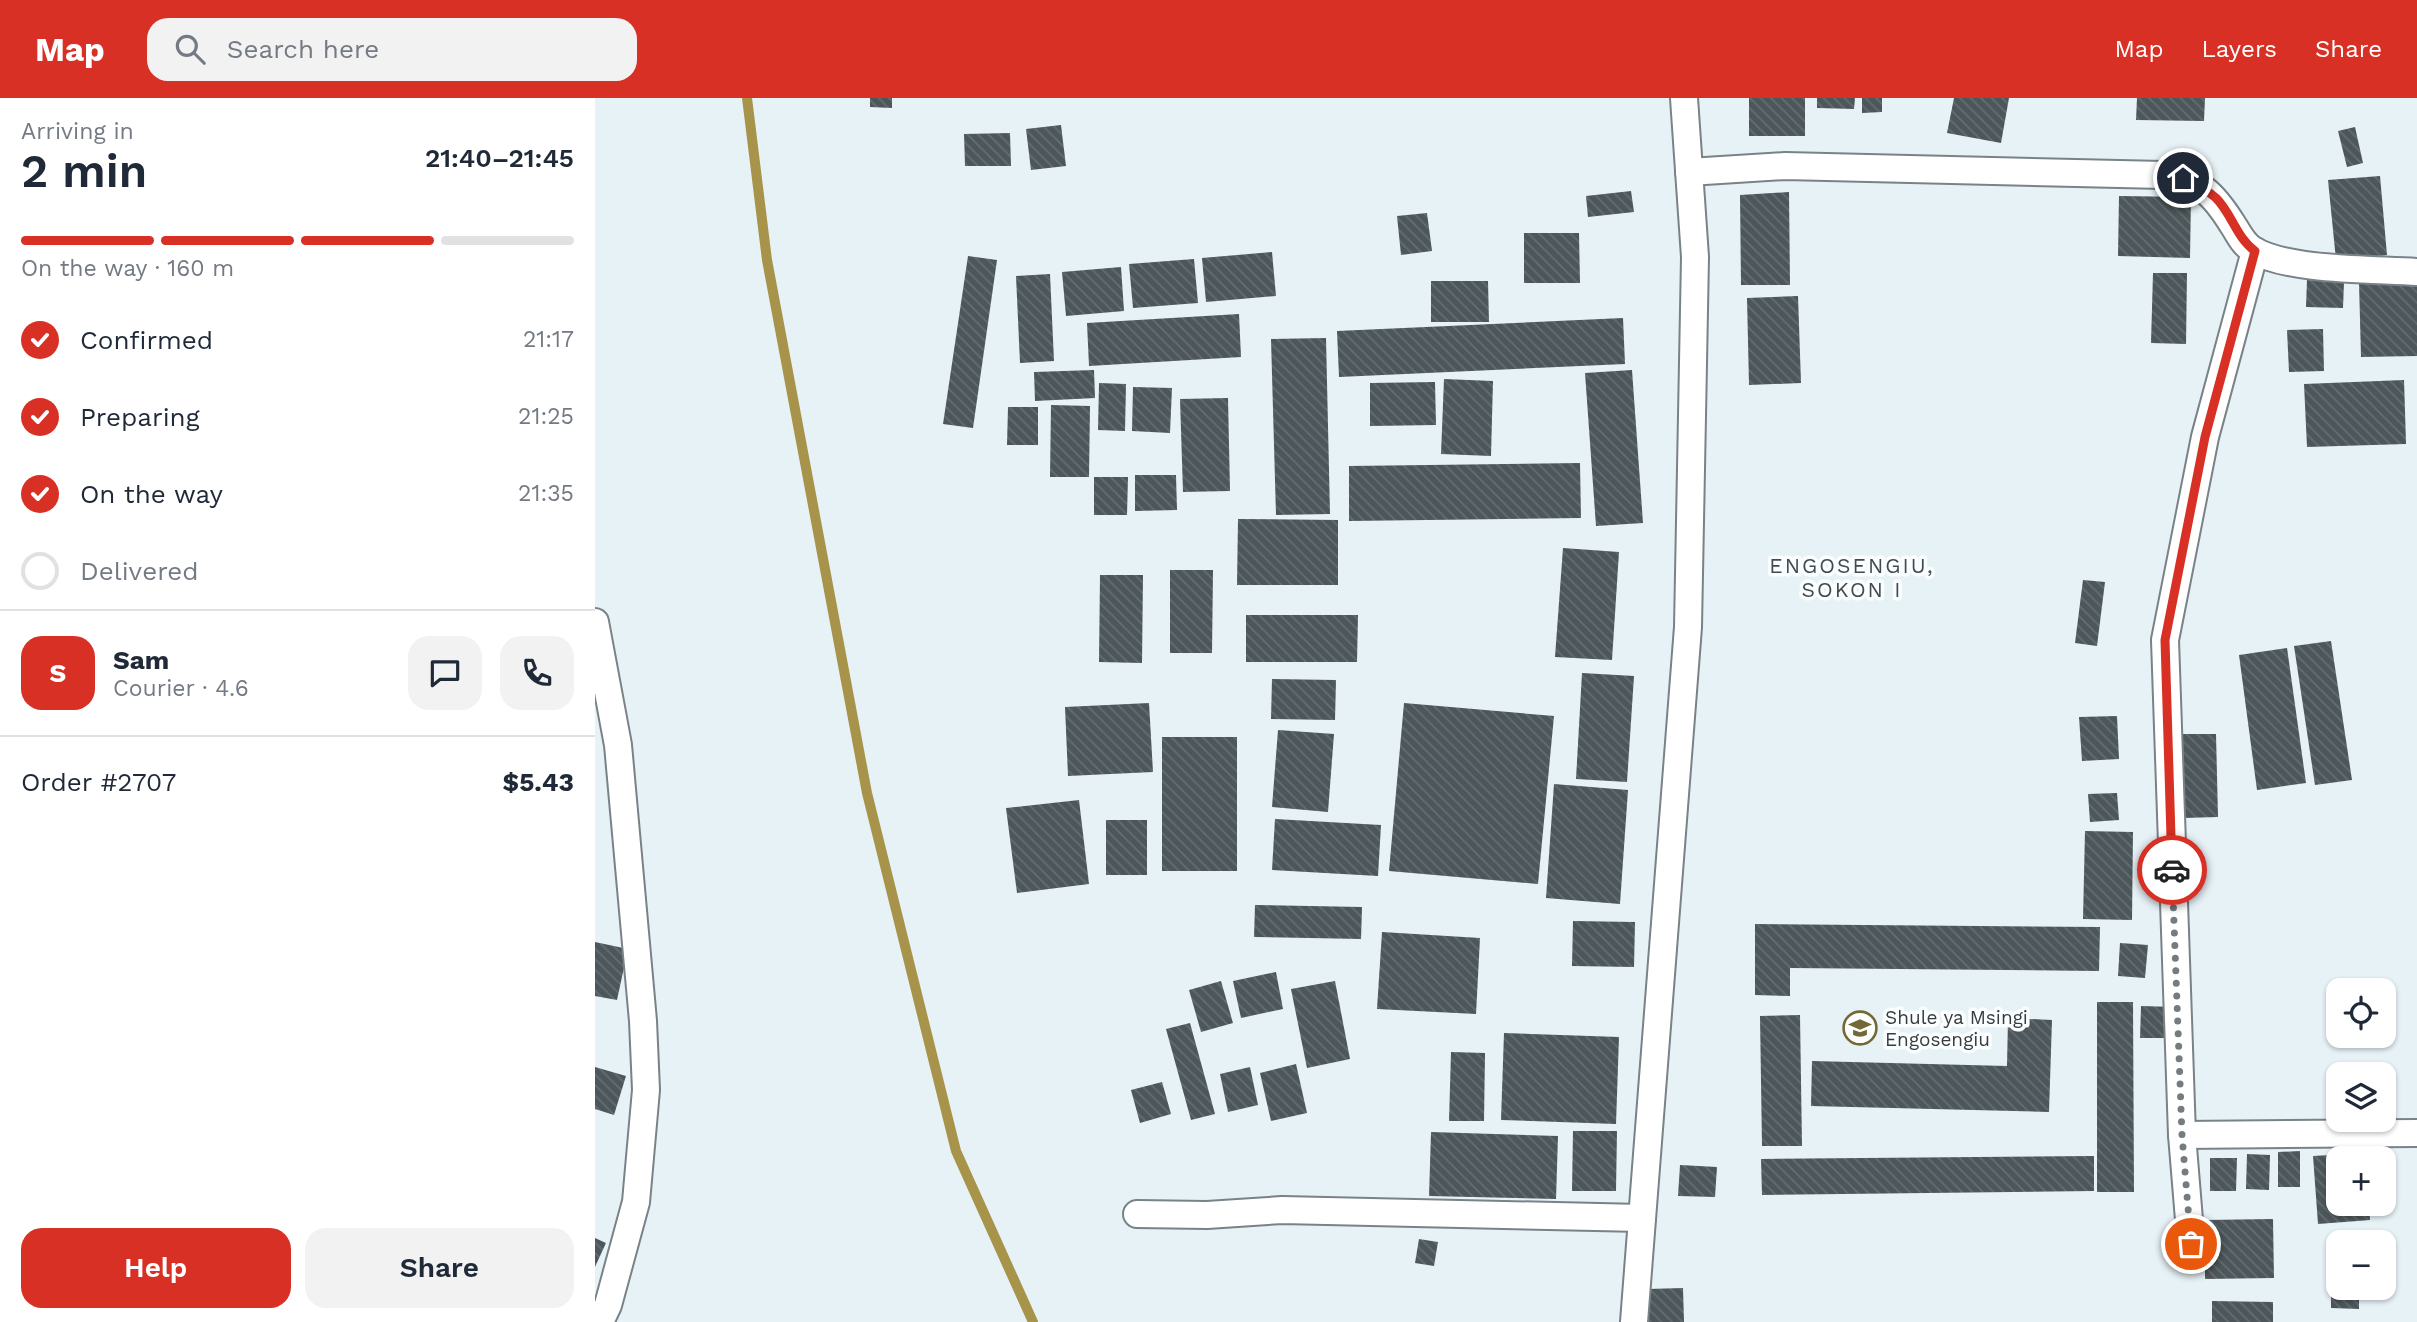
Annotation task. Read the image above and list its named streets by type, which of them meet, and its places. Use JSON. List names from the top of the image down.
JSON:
{
  "districts": ["ENGOSENGIU, SOKON I"],
  "places": {
    "school or university": ["Shule ya Msingi Engosengiu"]
  },
  "page": {
    "header": "Map",
    "search": "Search here",
    "nav": ["Map", "Layers", "Share"],
    "heading": ["2 min", "Arriving in", "21:40–21:45"],
    "panel": [
      "Sam",
      "Courier · 4.6",
      "Order #2707",
      "$5.43"
    ],
    "bar": "On the way · 160 m",
    "list": [
      ["Confirmed", "21:17"],
      ["Preparing", "21:25"],
      ["On the way", "21:35"],
      "Delivered"
    ],
    "round": "S",
    "map_buttons": ["+", "−"],
    "buttons": ["Help", "Share"]
  }
}
